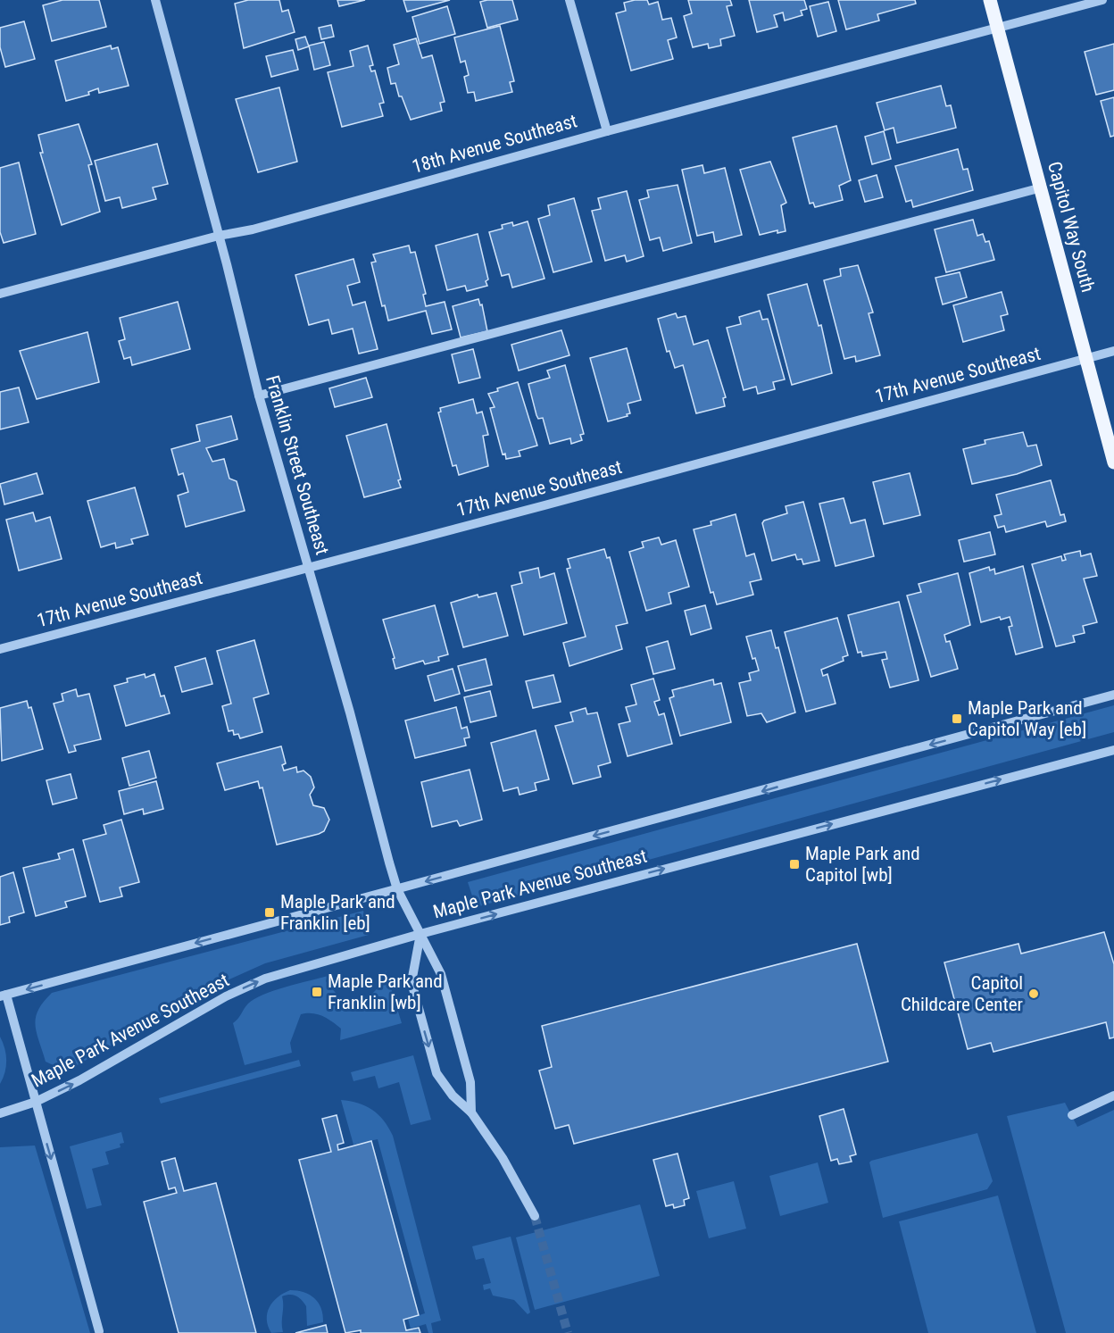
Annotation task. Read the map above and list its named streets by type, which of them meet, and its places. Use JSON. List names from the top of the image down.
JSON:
{
  "streets": {
    "main road": ["Capitol Way South"],
    "street": [
      "18th Avenue Southeast",
      "17th Avenue Southeast",
      "Franklin Street Southeast",
      "Maple Park Avenue Southeast"
    ]
  },
  "crossings": [
    ["18th Avenue Southeast", "Capitol Way South"],
    ["18th Avenue Southeast", "Franklin Street Southeast"],
    ["Capitol Way South", "17th Avenue Southeast"],
    ["17th Avenue Southeast", "Franklin Street Southeast"],
    ["Franklin Street Southeast", "Maple Park Avenue Southeast"]
  ],
  "places": {
    "transit": [
      "Maple Park and Capitol Way [eb]",
      "Maple Park and Capitol [wb]",
      "Maple Park and Franklin [eb]",
      "Maple Park and Franklin [wb]"
    ],
    "other": ["Capitol Childcare Center"]
  }
}
